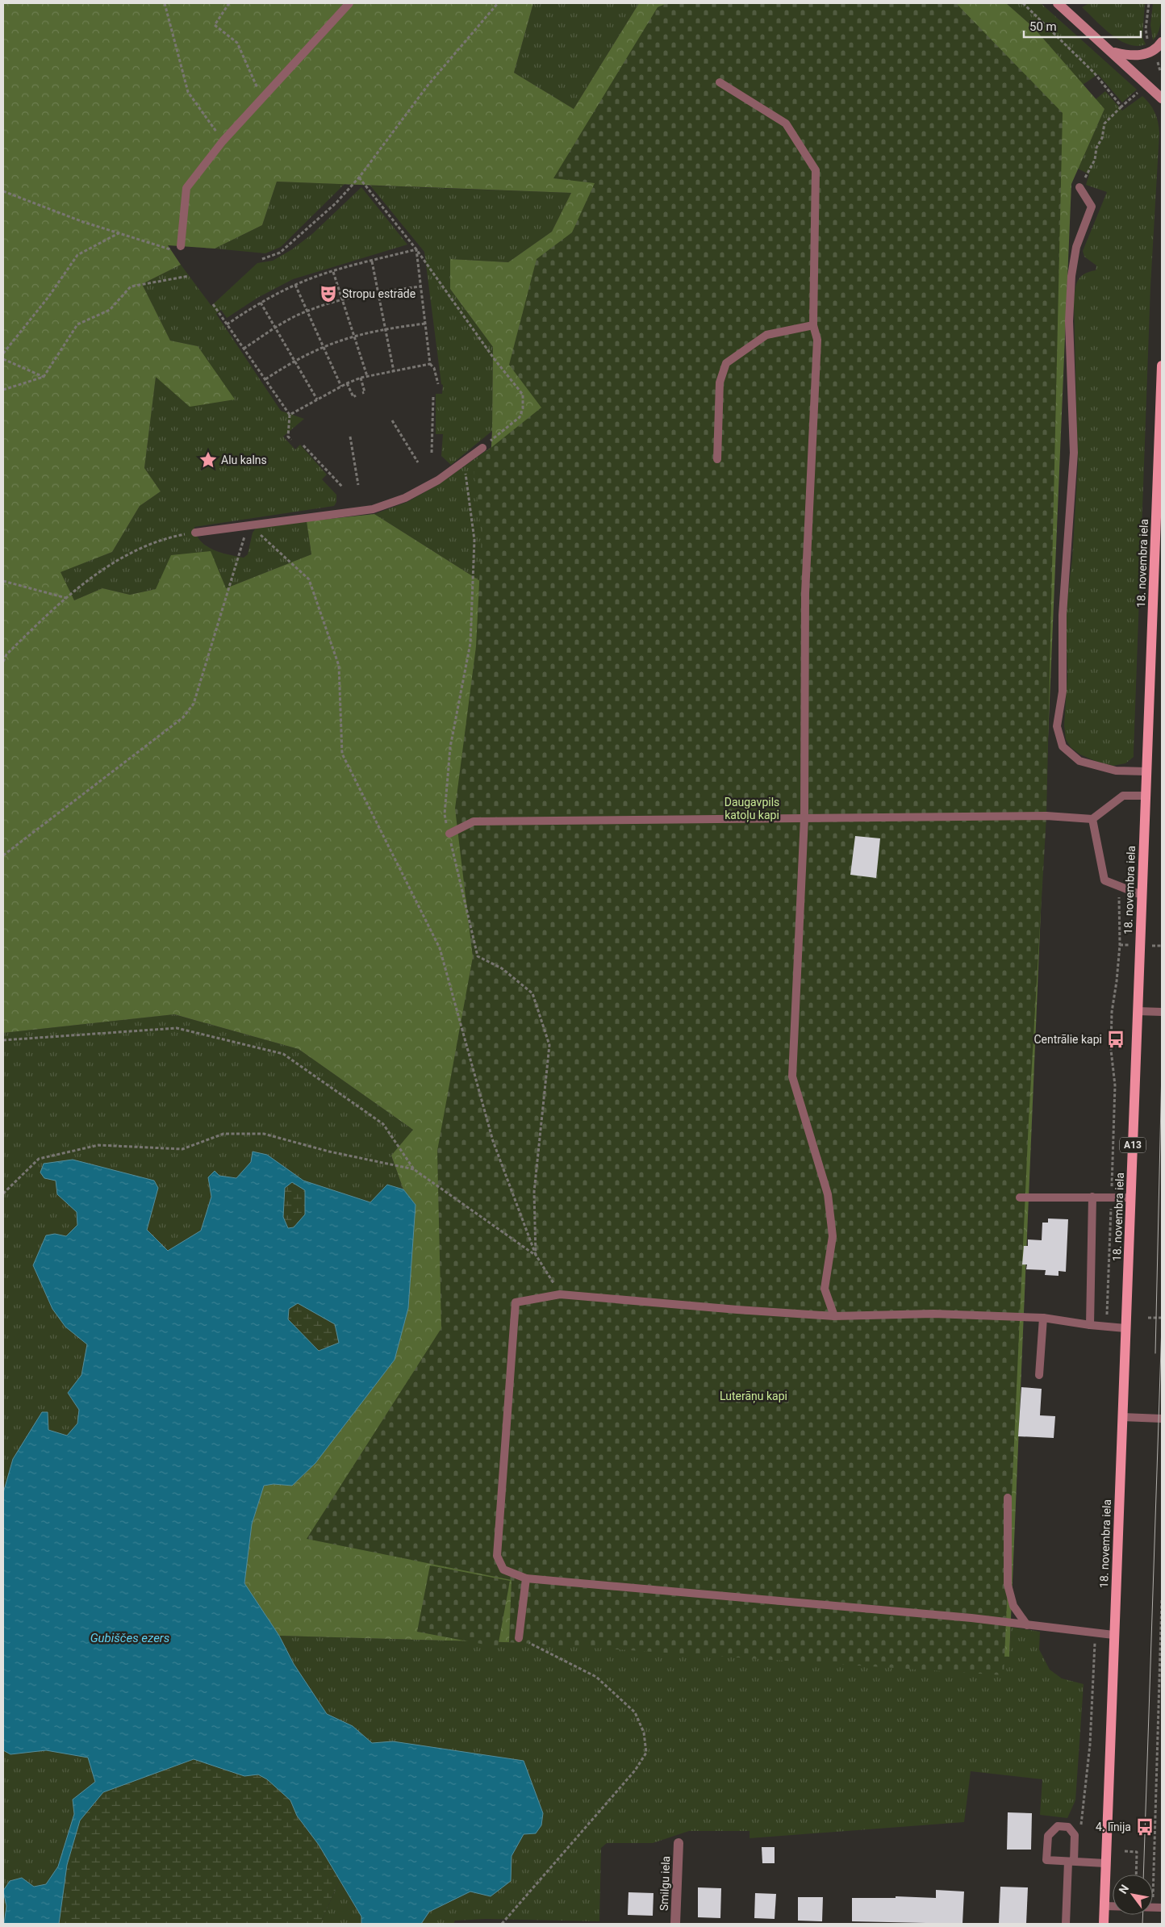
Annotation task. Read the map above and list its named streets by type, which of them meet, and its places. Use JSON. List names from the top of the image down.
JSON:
{
  "streets": {
    "main road": ["18. novembra iela", "A13"],
    "street": ["Smilgu iela"]
  },
  "water": ["Gubiščes ezers"],
  "parks": ["Daugavpils katoļu kapi", "Luterāņu kapi"],
  "places": {
    "theatre": ["Stropu estrāde"],
    "place": ["Alu kalns"],
    "bus stop": ["Centrālie kapi", "4. līnija"]
  },
  "scale_bar": "50 m",
  "north": "top left"
}
